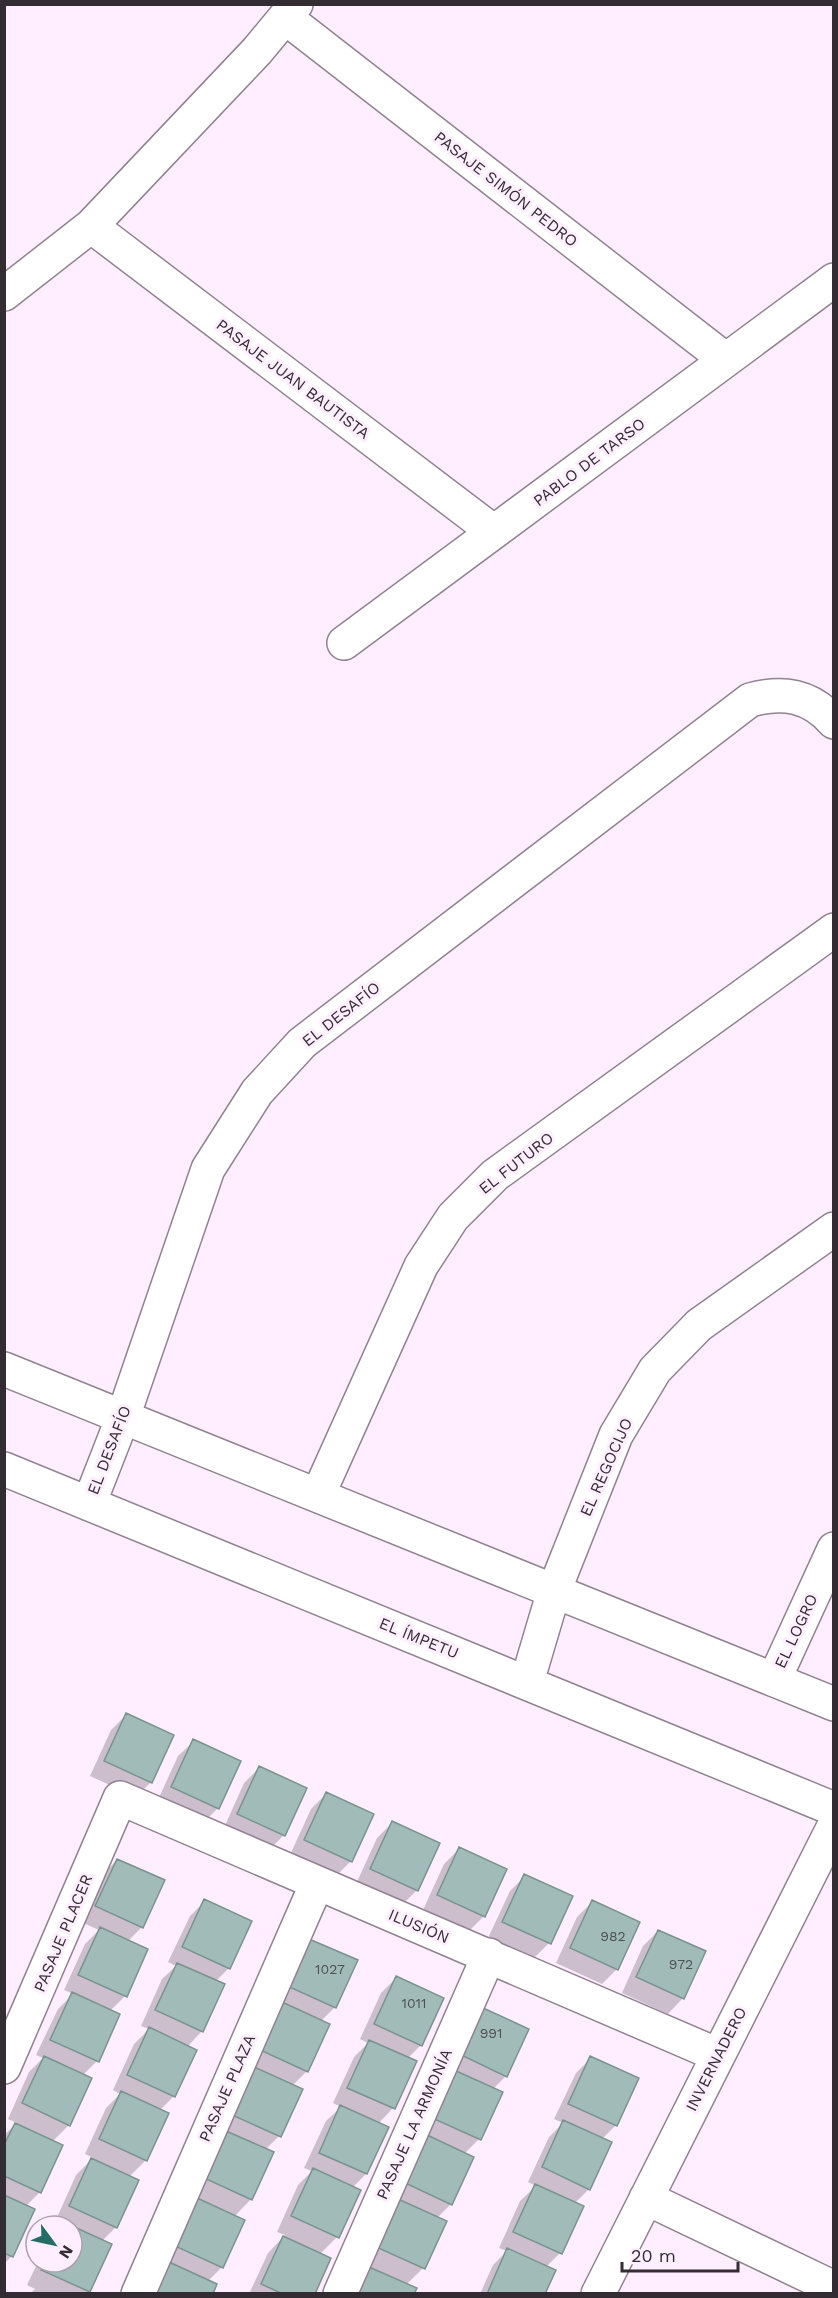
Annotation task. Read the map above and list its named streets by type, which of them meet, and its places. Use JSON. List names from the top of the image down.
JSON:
{
  "streets": {
    "street": [
      "PASAJE SIMÓN PEDRO",
      "PASAJE JUAN BAUTISTA",
      "PABLO DE TARSO",
      "EL DESAFÍO",
      "EL FUTURO",
      "EL REGOCIJO",
      "EL LOGRO",
      "EL ÍMPETU",
      "ILUSIÓN",
      "PASAJE PLACER",
      "INVERNADERO",
      "PASAJE PLAZA",
      "PASAJE LA ARMONÍA"
    ]
  },
  "crossings": [
    ["PASAJE SIMÓN PEDRO", "PABLO DE TARSO"],
    ["PASAJE JUAN BAUTISTA", "PABLO DE TARSO"],
    ["EL DESAFÍO", "EL ÍMPETU"],
    ["EL REGOCIJO", "EL ÍMPETU"],
    ["ILUSIÓN", "PASAJE PLACER"],
    ["ILUSIÓN", "INVERNADERO"],
    ["ILUSIÓN", "PASAJE PLAZA"],
    ["ILUSIÓN", "PASAJE LA ARMONÍA"]
  ],
  "house_numbers": [
    "982",
    "972",
    "1027",
    "1011",
    "991"
  ],
  "scale_bar": "20 m",
  "north": "bottom right"
}
